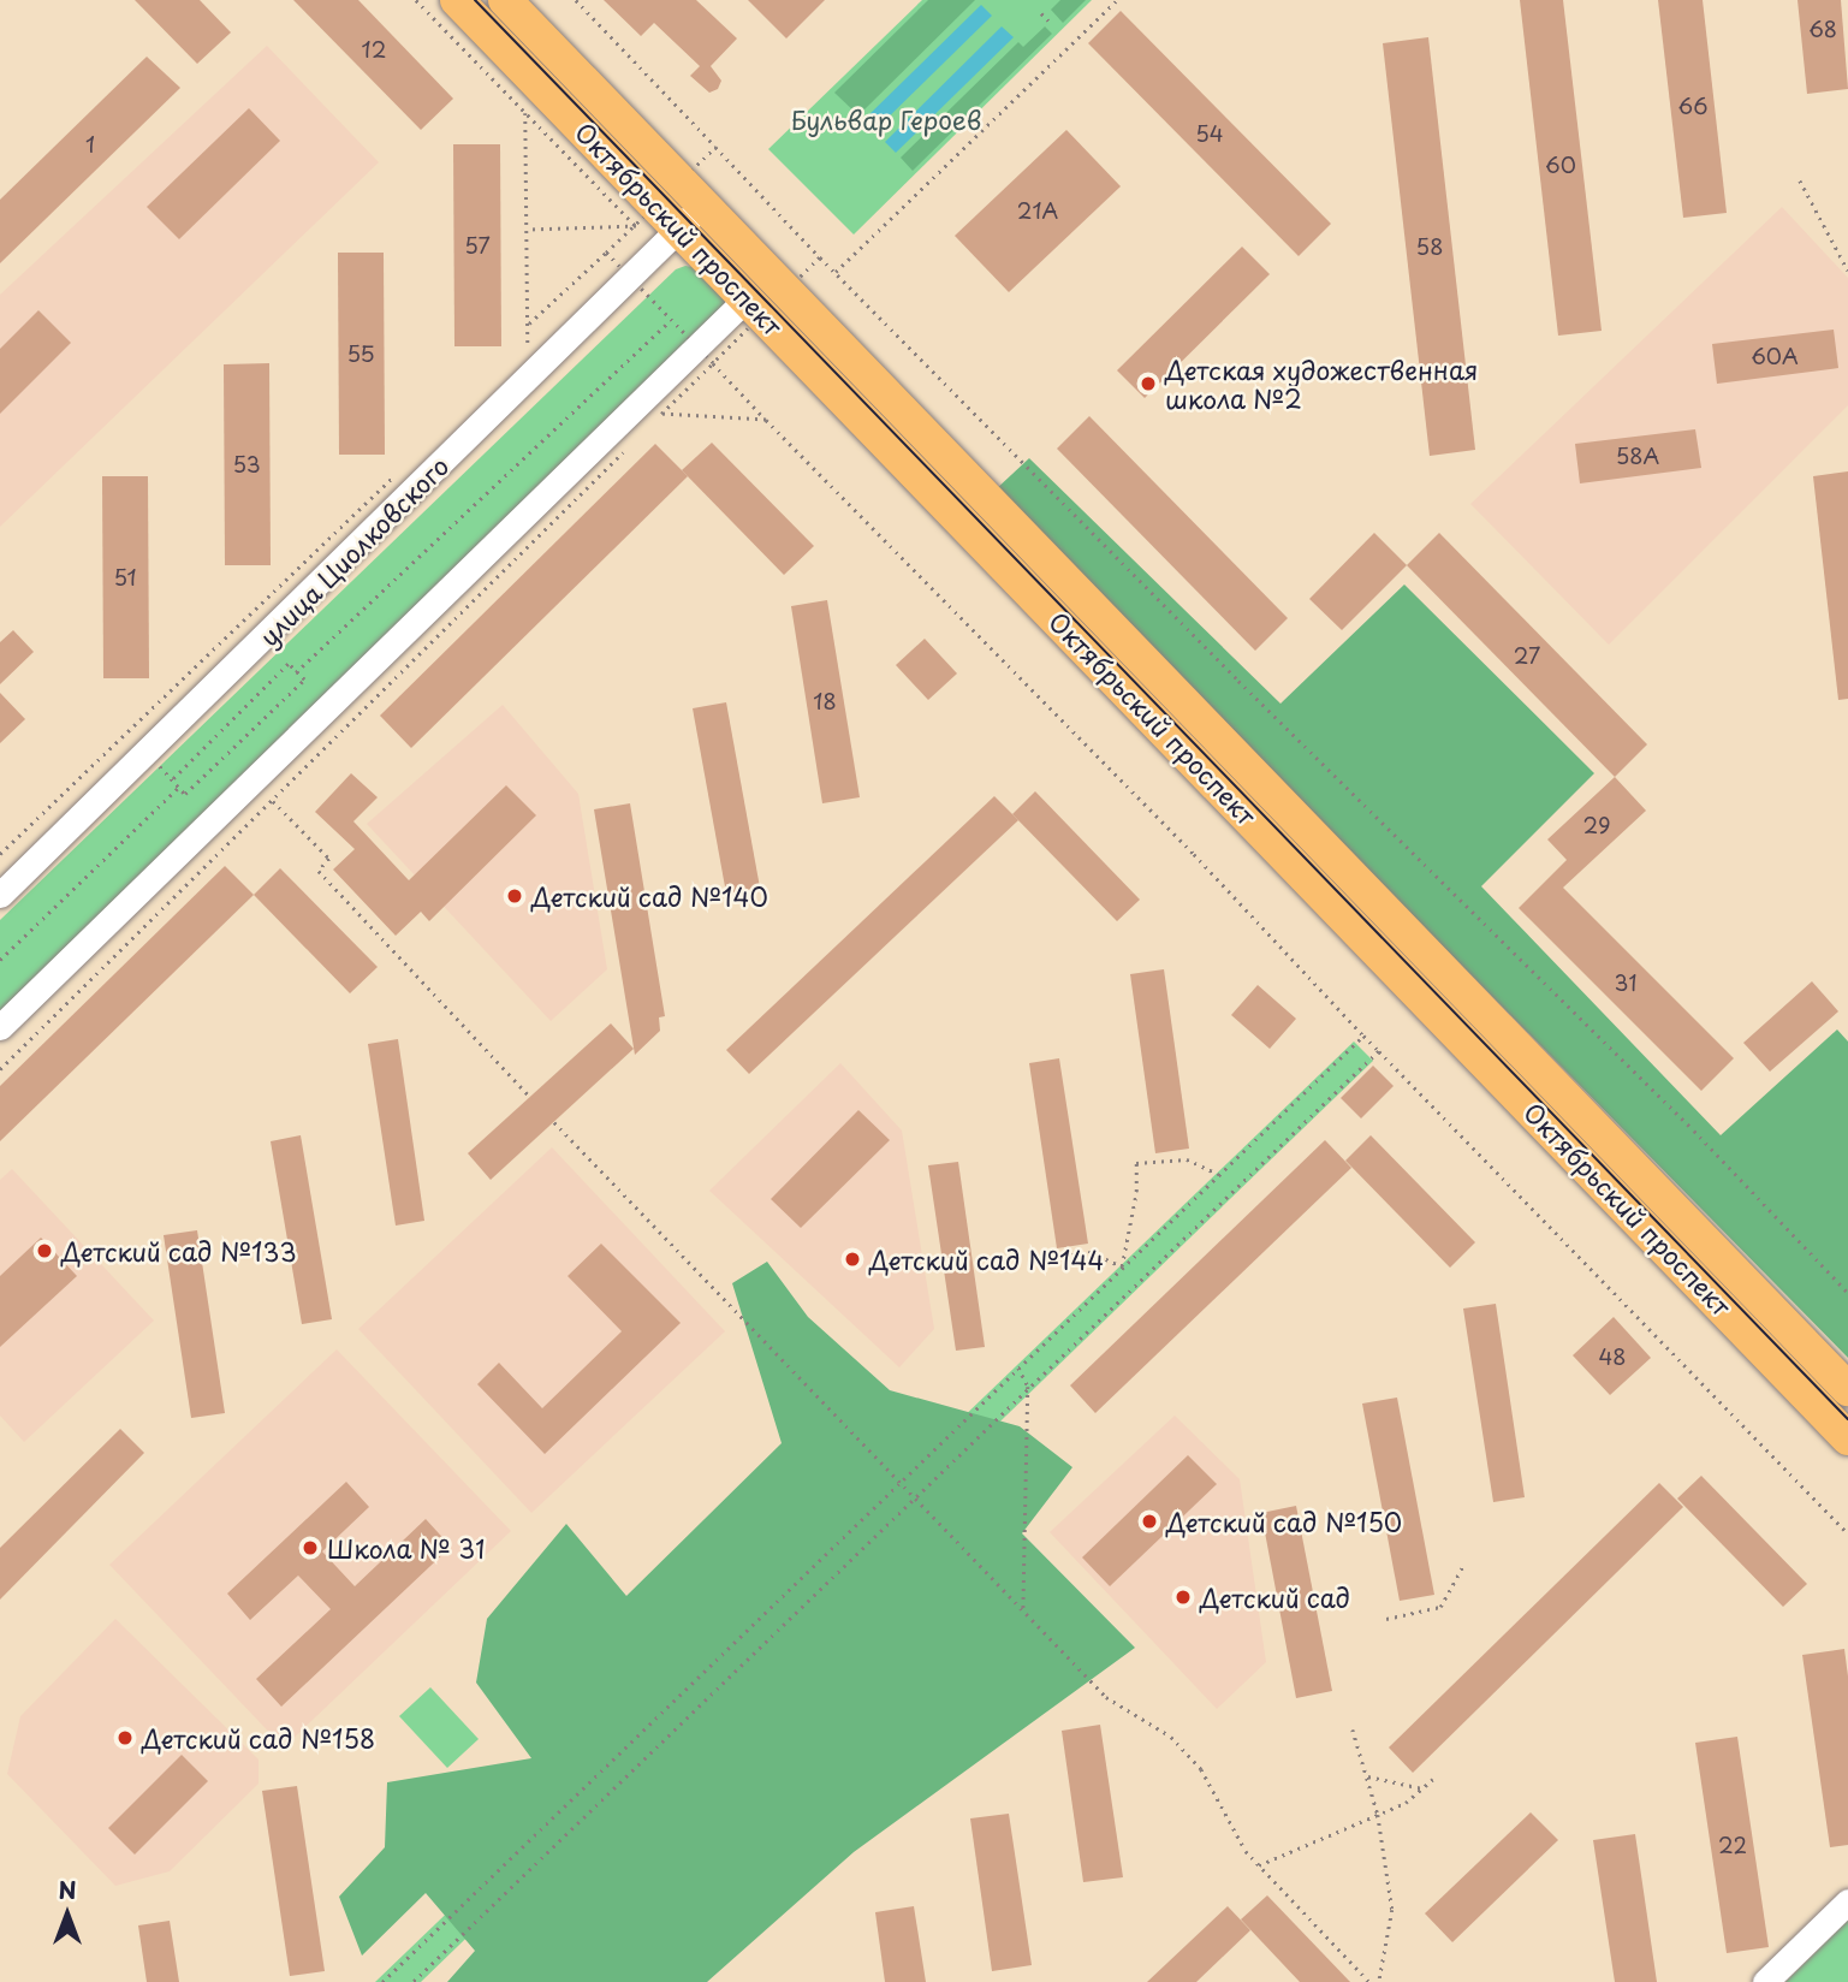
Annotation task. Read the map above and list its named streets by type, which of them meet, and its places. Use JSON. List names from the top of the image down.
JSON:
{
  "streets": {
    "main road": ["Октябрьский проспект"],
    "street": ["улица Циолковского"]
  },
  "crossings": [
    ["Октябрьский проспект", "улица Циолковского"]
  ],
  "parks": ["Бульвар Героев"],
  "places": [
    "Детская художественная школа №2",
    "Детский сад №140",
    "Детский сад №133",
    "Детский сад №144",
    "Детский сад №150",
    "Школа № 31",
    "Детский сад",
    "Детский сад №158"
  ],
  "house_numbers": [
    "68",
    "12",
    "66",
    "54",
    "1",
    "60",
    "21А",
    "57",
    "58",
    "55",
    "60А",
    "58А",
    "53",
    "51",
    "27",
    "18",
    "29",
    "31",
    "48",
    "22"
  ],
  "north": "top"
}
